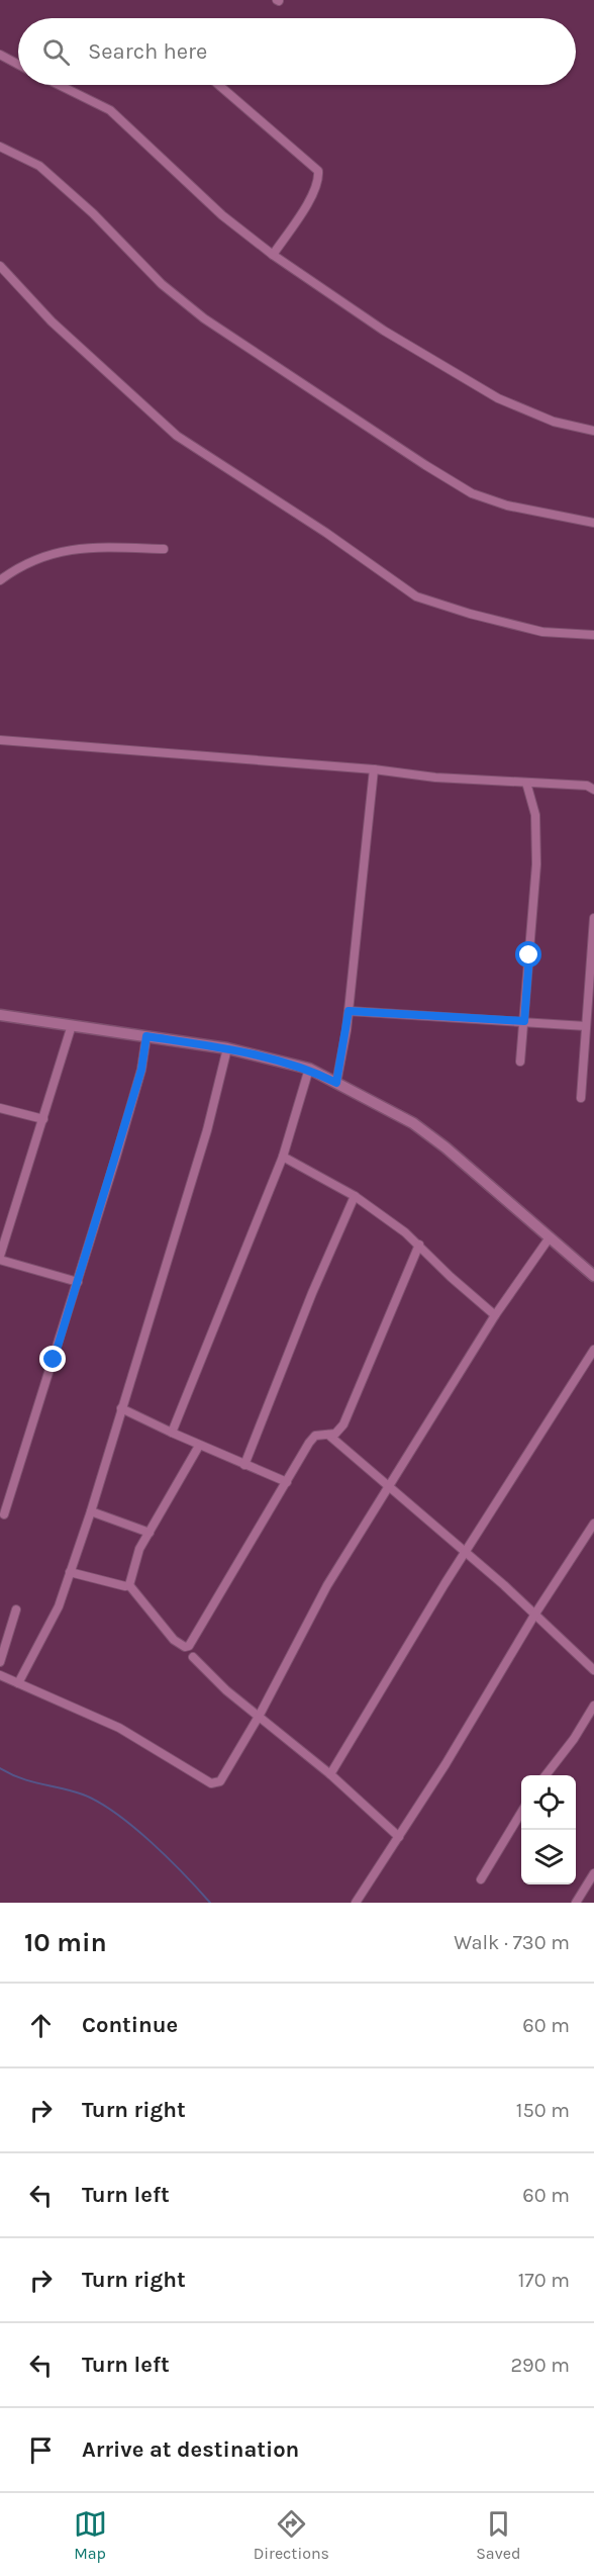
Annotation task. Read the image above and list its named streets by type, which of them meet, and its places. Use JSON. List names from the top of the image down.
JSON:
{
  "page": {
    "search": "Search here",
    "heading": ["10 min", "Walk · 730 m"],
    "list": [
      ["Continue", "60 m"],
      ["Turn right", "150 m"],
      ["Turn left", "60 m"],
      ["Turn right", "170 m"],
      ["Turn left", "290 m"],
      "Arrive at destination"
    ],
    "nav": ["Map", "Directions", "Saved"]
  }
}
